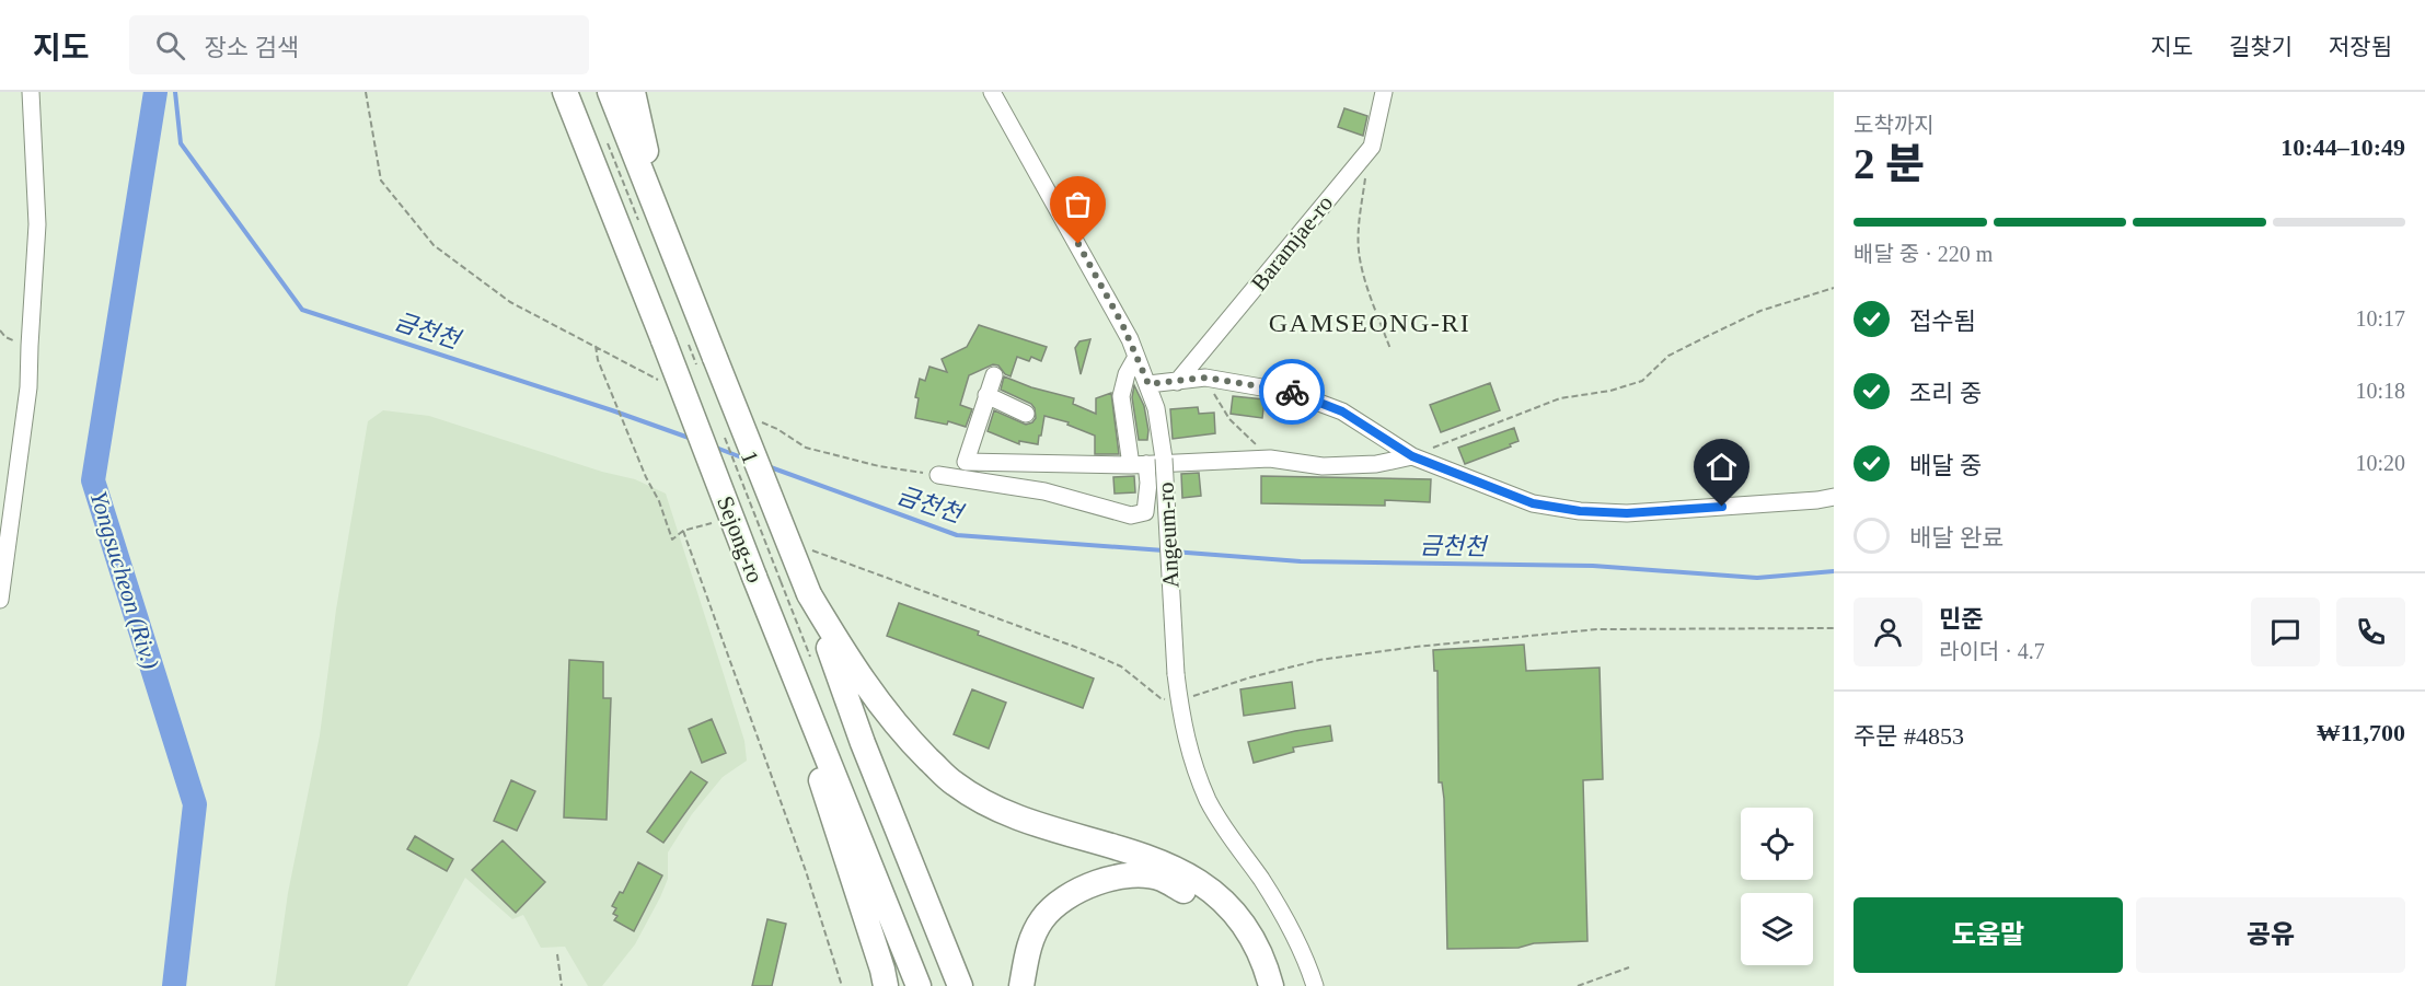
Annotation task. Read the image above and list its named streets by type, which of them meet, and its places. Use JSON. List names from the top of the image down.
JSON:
{
  "streets": {
    "highway": ["1", "Sejong-ro"],
    "street": ["Baramjae-ro", "Angeum-ro"]
  },
  "crossings": [
    ["1", "Sejong-ro"]
  ],
  "districts": ["GAMSEONG-RI"],
  "water": ["금천천", "Yongsucheon (Riv.)"],
  "page": {
    "header": "지도",
    "search": "장소 검색",
    "nav": ["지도", "길찾기", "저장됨"],
    "heading": ["2 분", "도착까지", "10:44–10:49"],
    "panel": [
      "민준",
      "라이더 · 4.7",
      "주문 #4853",
      "₩11,700"
    ],
    "bar": "배달 중 · 220 m",
    "list": [
      ["접수됨", "10:17"],
      ["조리 중", "10:18"],
      ["배달 중", "10:20"],
      "배달 완료"
    ],
    "buttons": ["도움말", "공유"]
  }
}
